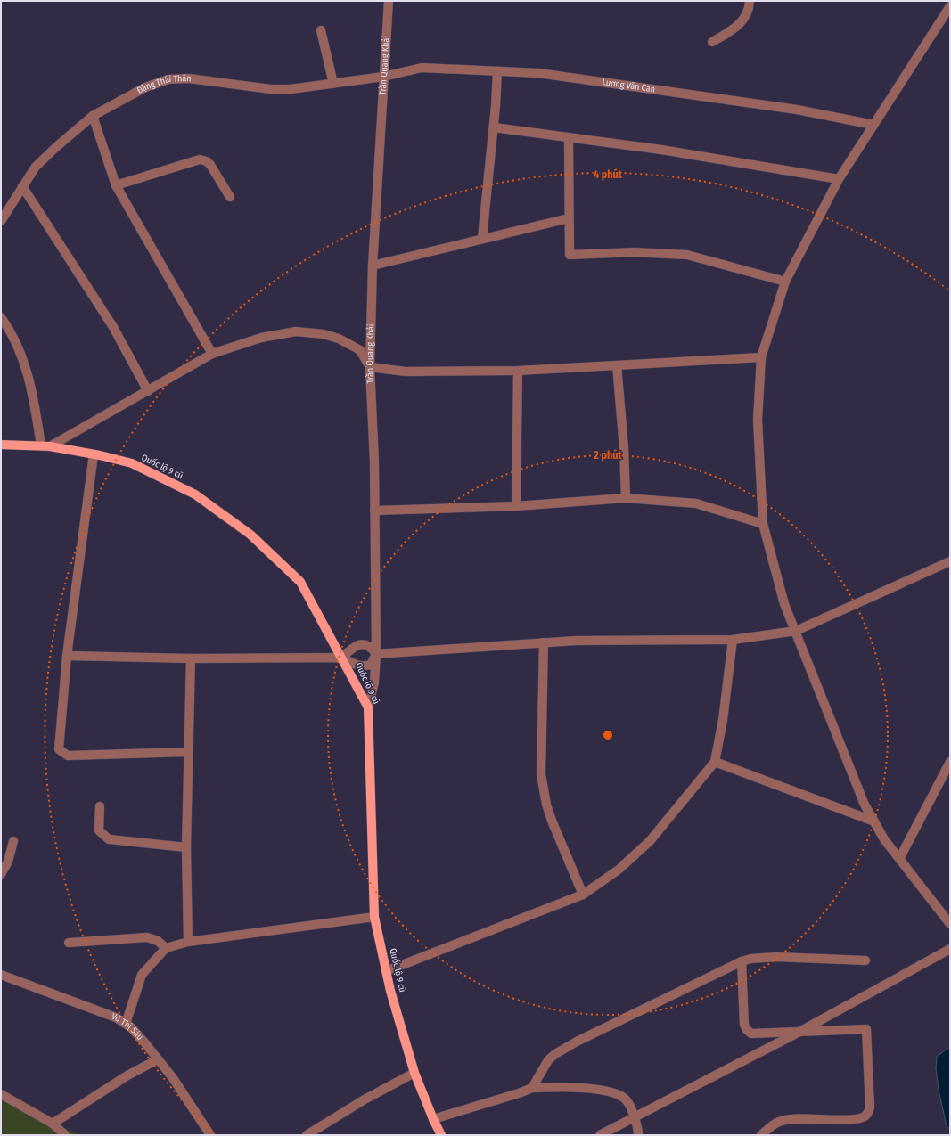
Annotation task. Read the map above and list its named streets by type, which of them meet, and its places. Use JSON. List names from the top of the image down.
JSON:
{
  "streets": {
    "main road": ["Quốc lộ 9 cũ"],
    "street": [
      "Trần Quang Khải",
      "Lương Văn Can",
      "Đặng Thái Thân",
      "Võ Thị Sáu"
    ]
  },
  "crossings": [
    ["Trần Quang Khải", "Lương Văn Can"],
    ["Trần Quang Khải", "Đặng Thái Thân"],
    ["Trần Quang Khải", "Quốc lộ 9 cũ"],
    ["Lương Văn Can", "Đặng Thái Thân"]
  ],
  "rings": ["4 phút", "2 phút"]
}
